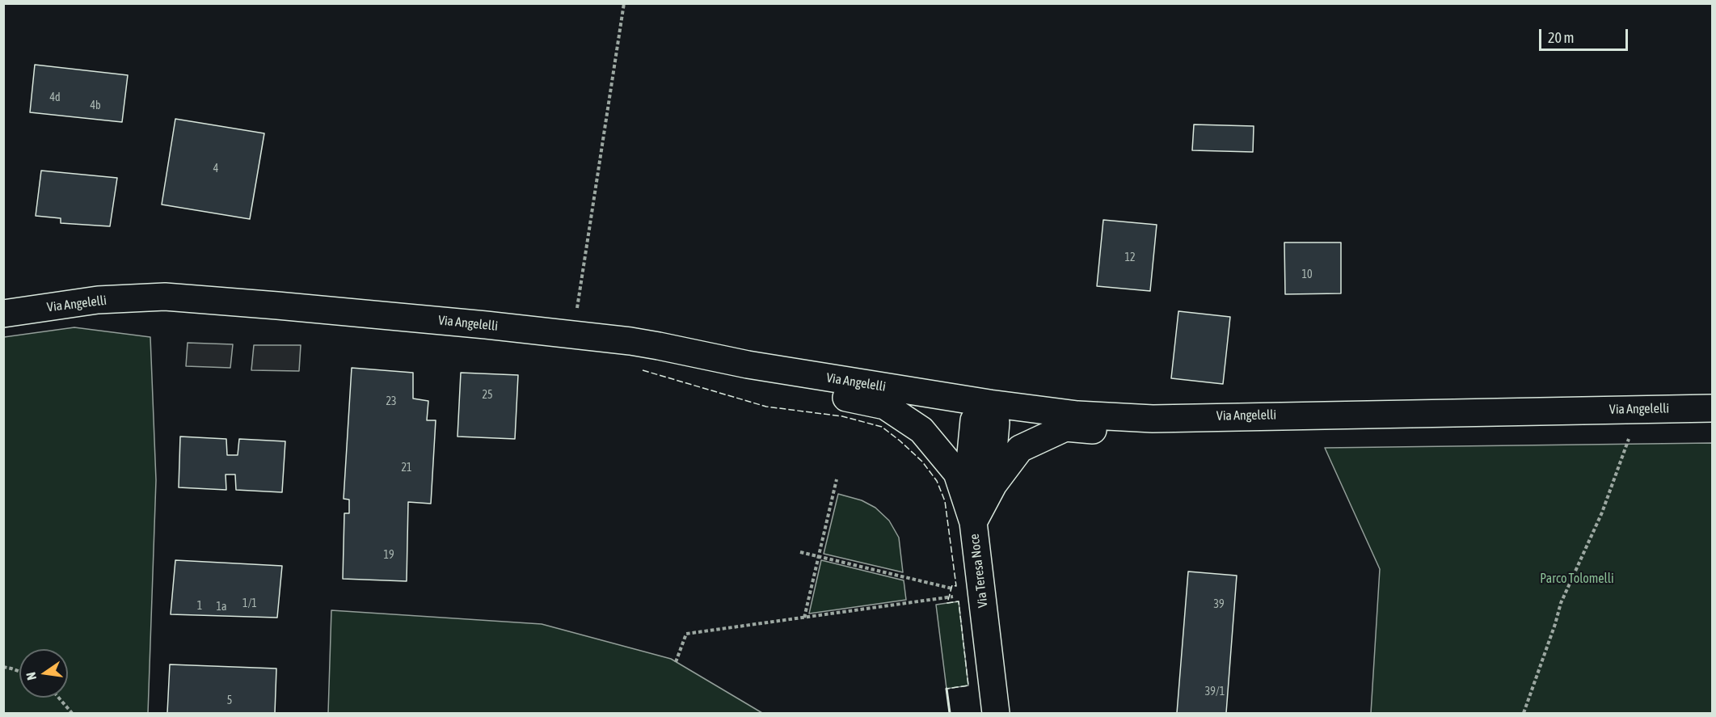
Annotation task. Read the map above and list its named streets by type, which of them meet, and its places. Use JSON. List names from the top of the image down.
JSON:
{
  "streets": {
    "street": ["Via Angelelli", "Via Teresa Noce"]
  },
  "crossings": [
    ["Via Angelelli", "Via Teresa Noce"]
  ],
  "parks": ["Parco Tolomelli"],
  "house_numbers": [
    "4d",
    "4b",
    "4",
    "12",
    "10",
    "25",
    "23",
    "21",
    "19",
    "1/1",
    "39",
    "1",
    "1a",
    "39/1",
    "5"
  ],
  "scale_bar": "20 m",
  "north": "left"
}
